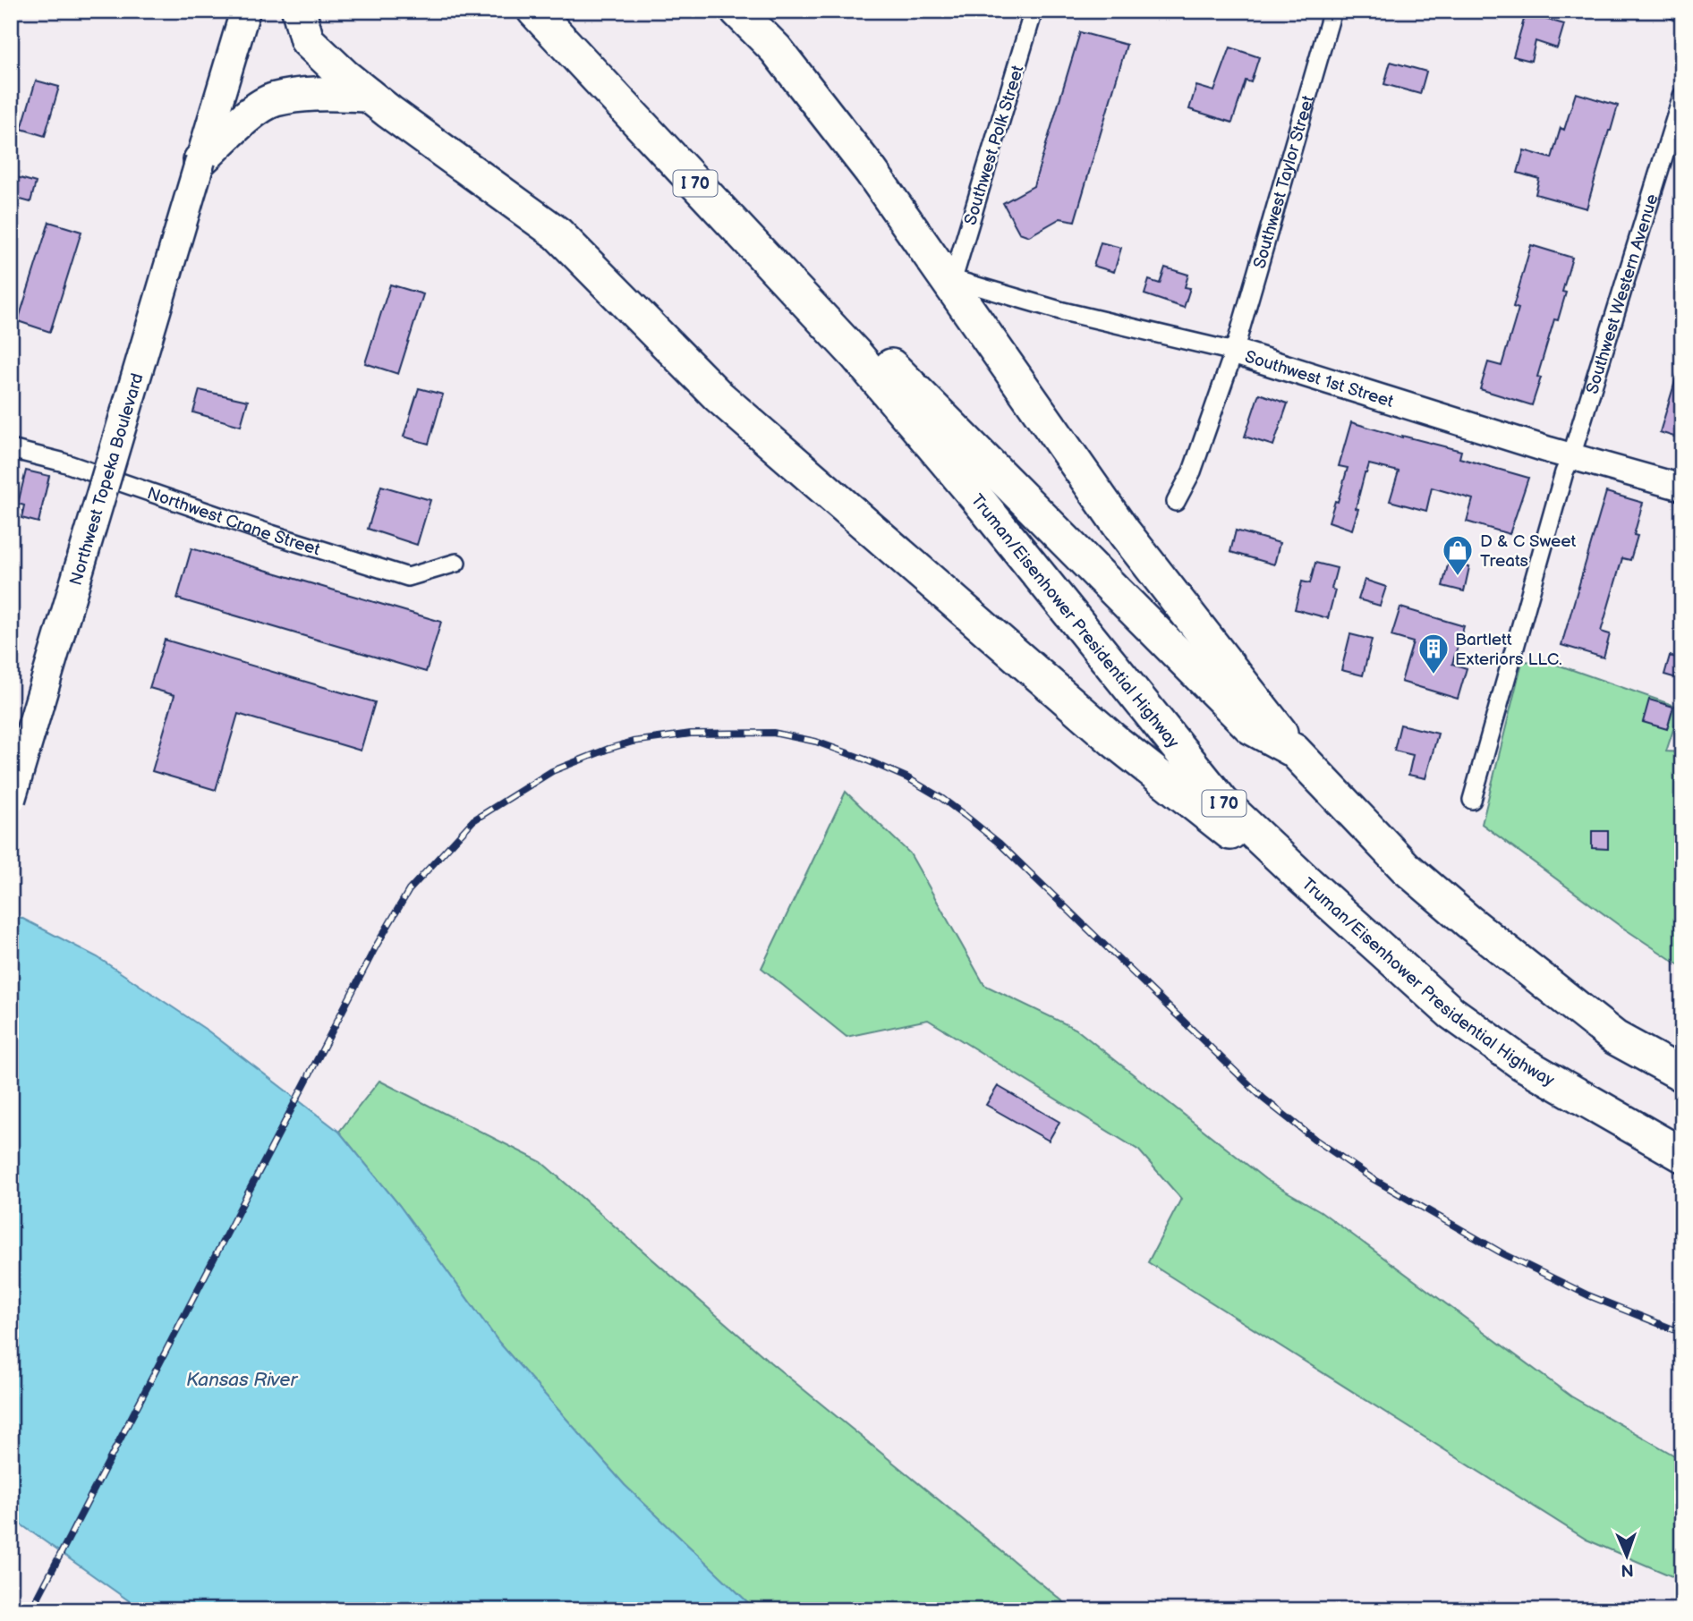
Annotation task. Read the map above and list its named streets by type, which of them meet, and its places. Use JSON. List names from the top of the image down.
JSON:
{
  "streets": {
    "highway": ["I 70", "Truman/Eisenhower Presidential Highway"],
    "main road": ["Northwest Topeka Boulevard"],
    "street": [
      "Southwest Polk Street",
      "Southwest Taylor Street",
      "Southwest Western Avenue",
      "Southwest 1st Street",
      "Northwest Crane Street"
    ]
  },
  "crossings": [
    ["Southwest Polk Street", "Southwest 1st Street"],
    ["Southwest Taylor Street", "Southwest 1st Street"],
    ["Southwest Western Avenue", "Southwest 1st Street"]
  ],
  "water": ["Kansas River"],
  "places": {
    "shop": ["D & C Sweet Treats"],
    "building": ["Bartlett Exteriors LLC."]
  },
  "north": "bottom"
}
